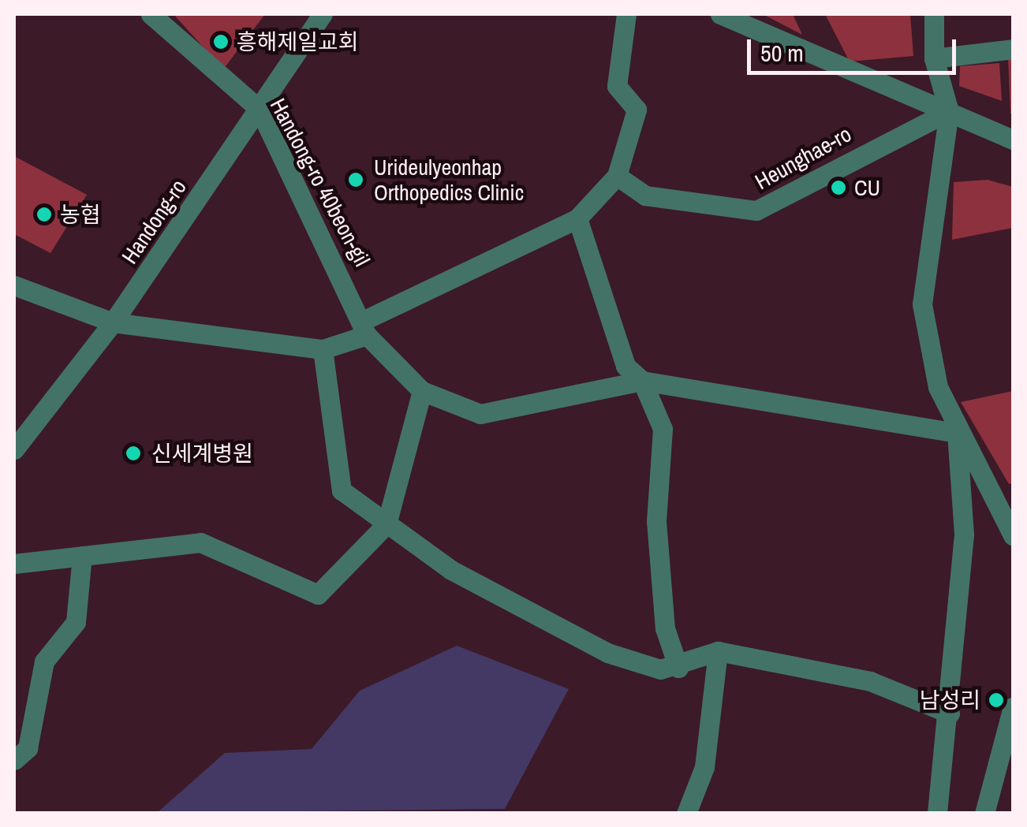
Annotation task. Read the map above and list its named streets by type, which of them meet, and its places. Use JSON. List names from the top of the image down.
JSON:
{
  "streets": {
    "street": ["Heunghae-ro", "Handong-ro 40beon-gil", "Handong-ro"]
  },
  "crossings": [
    ["Handong-ro 40beon-gil", "Handong-ro"]
  ],
  "places": [
    "흥해제일교회",
    "Urideulyeonhap Orthopedics Clinic",
    "CU",
    "농협",
    "신세계병원",
    "남성리"
  ],
  "scale_bar": "50 m"
}
